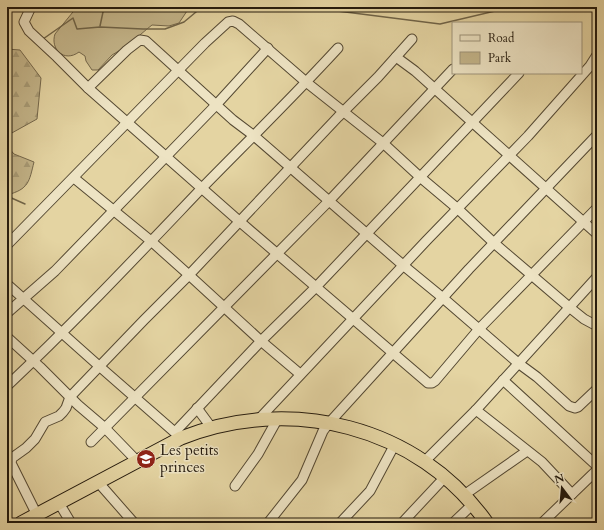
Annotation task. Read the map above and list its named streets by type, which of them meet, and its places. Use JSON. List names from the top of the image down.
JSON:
{
  "places": {
    "school or university": ["Les petits princes"]
  },
  "legend": ["Road", "Park"],
  "north": "top"
}
